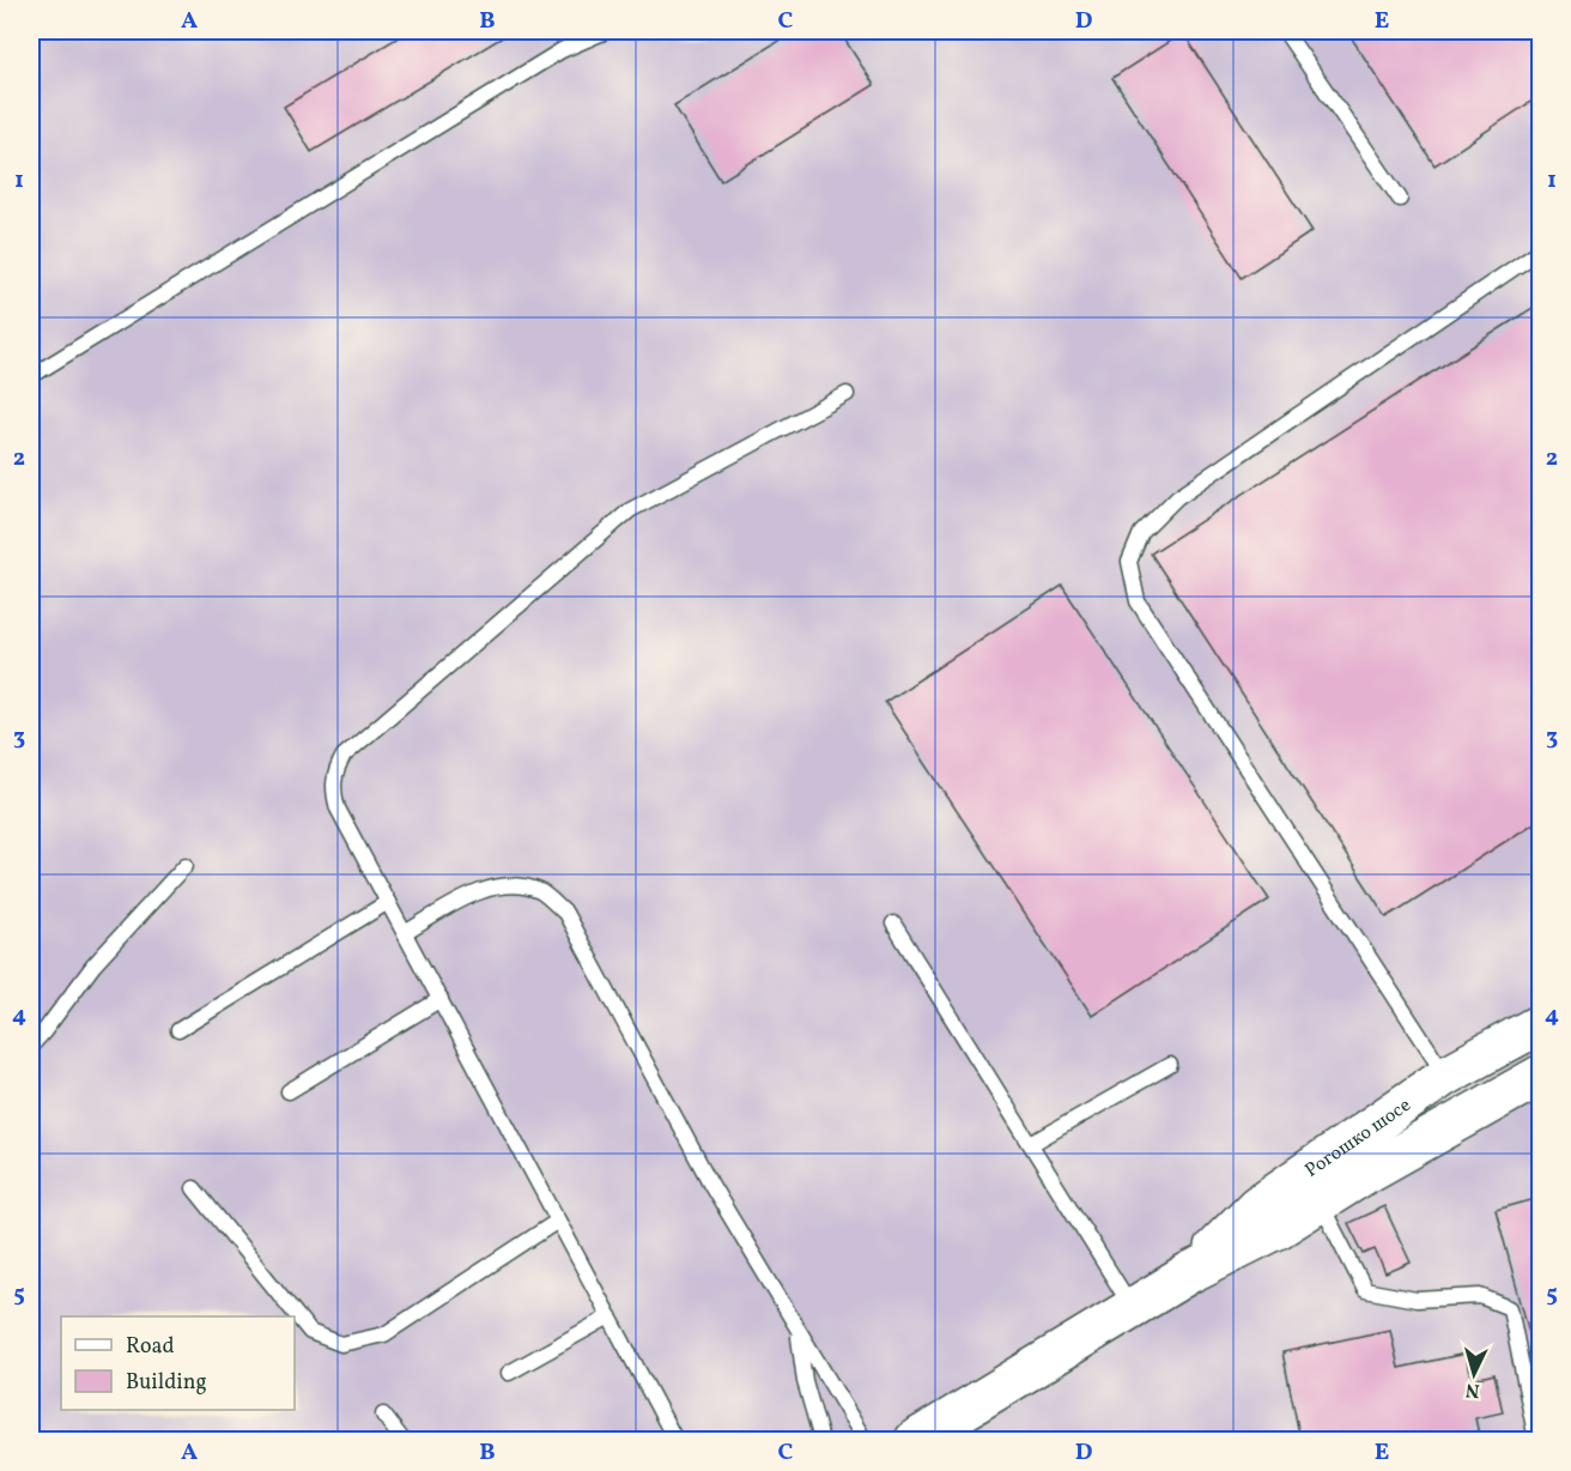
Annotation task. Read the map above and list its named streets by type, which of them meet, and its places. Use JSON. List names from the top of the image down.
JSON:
{
  "streets": {
    "main road": ["Рогошко шосе"]
  },
  "legend": ["Road", "Building"],
  "north": "bottom",
  "grid": {
    "columns": [
      "A",
      "B",
      "C",
      "D",
      "E"
    ],
    "rows": [
      "1",
      "2",
      "3",
      "4",
      "5"
    ]
  }
}
